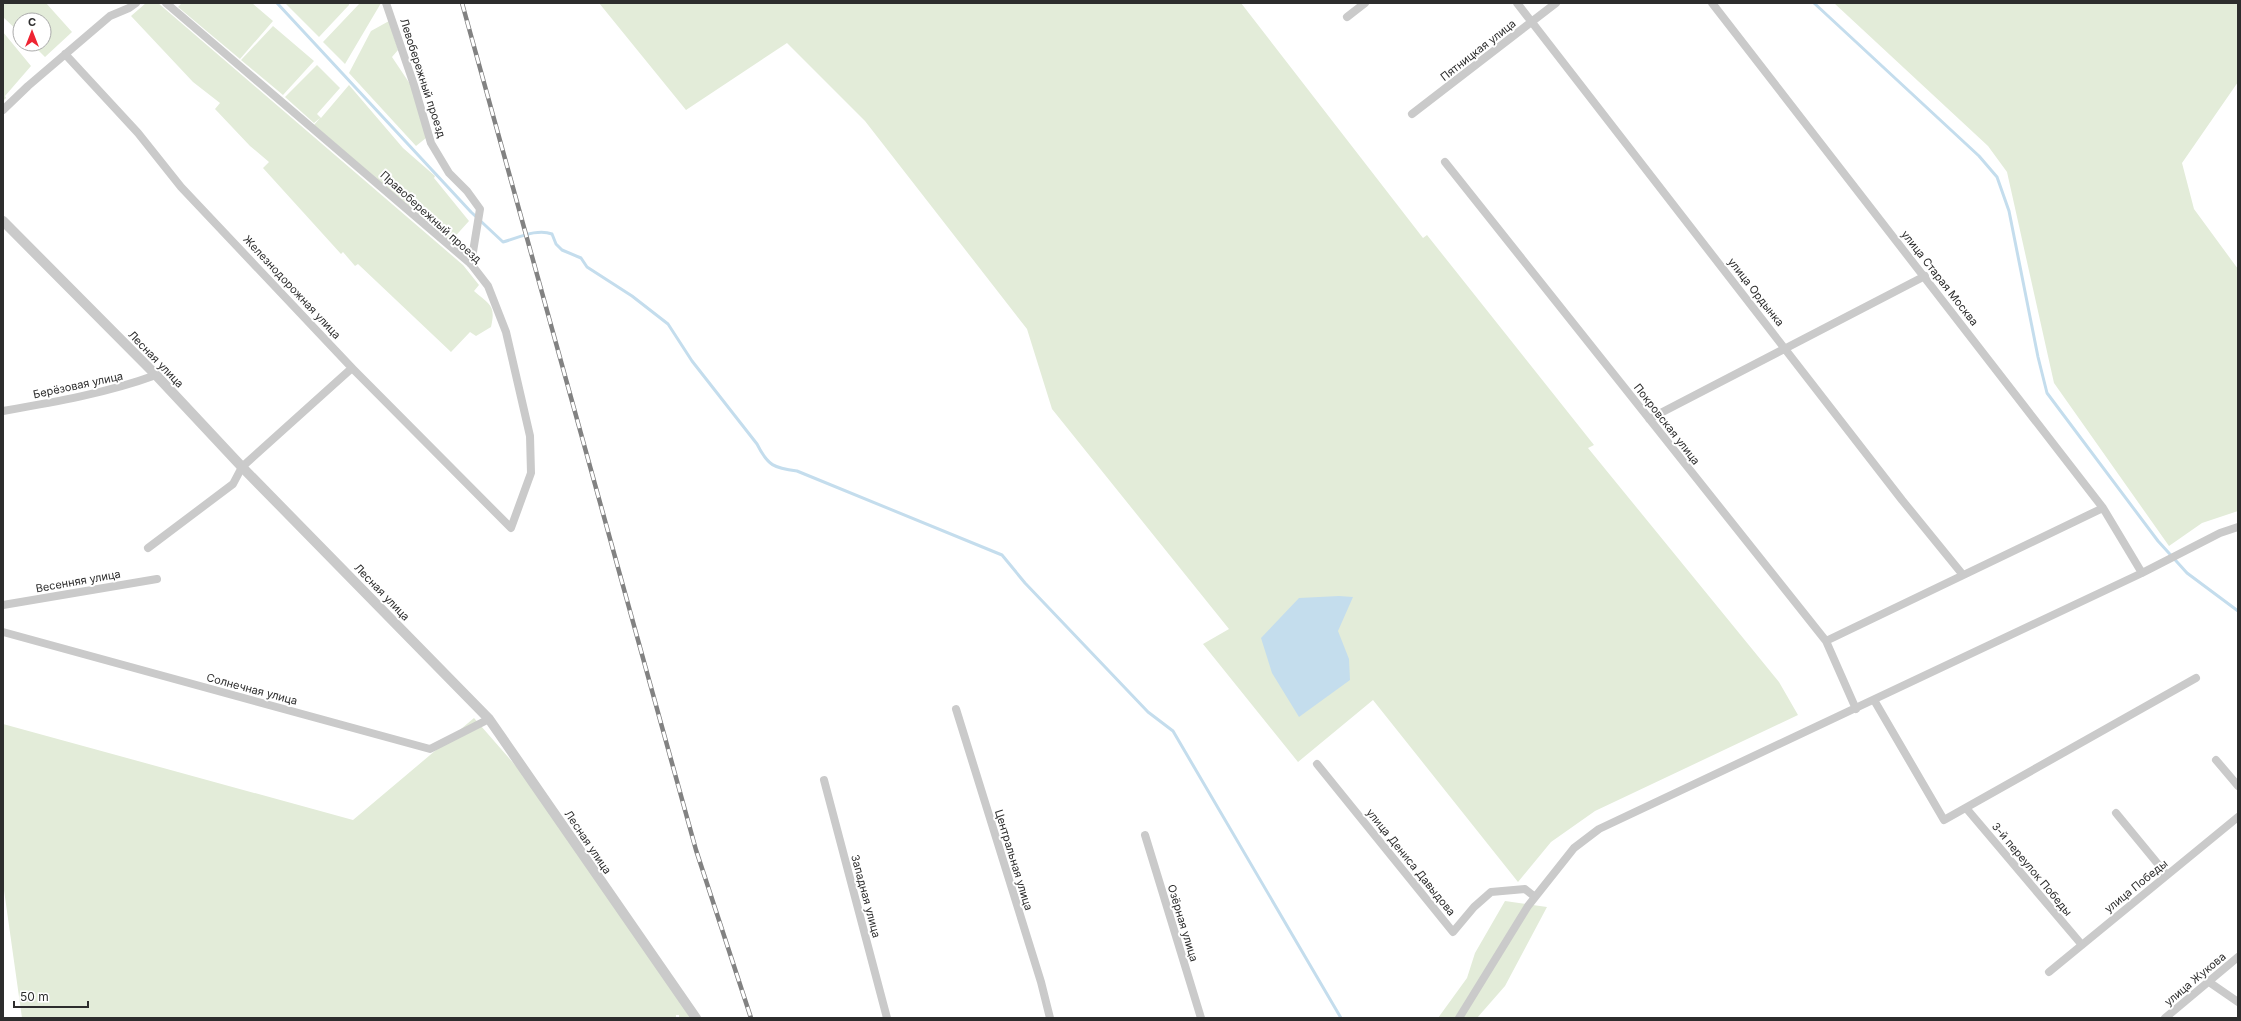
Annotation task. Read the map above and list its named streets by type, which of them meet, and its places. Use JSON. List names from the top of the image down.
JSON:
{
  "streets": {
    "street": [
      "Пятницкая улица",
      "Левобережный проезд",
      "Правобережный проезд",
      "улица Старая Москва",
      "Железнодорожная улица",
      "улица Ордынка",
      "Лесная улица",
      "Берёзовая улица",
      "Покровская улица",
      "Весенняя улица",
      "Солнечная улица",
      "Центральная улица",
      "улица Дениса Давыдова",
      "3-й переулок Победы",
      "улица Победы",
      "Западная улица",
      "Озёрная улица",
      "улица Жукова"
    ]
  },
  "crossings": [
    ["Пятницкая улица", "улица Ордынка"],
    ["Левобережный проезд", "Правобережный проезд"],
    ["Правобережный проезд", "Железнодорожная улица"],
    ["Лесная улица", "Берёзовая улица"],
    ["Лесная улица", "Солнечная улица"],
    ["3-й переулок Победы", "улица Победы"]
  ],
  "scale_bar": "50 m",
  "north": "top"
}
